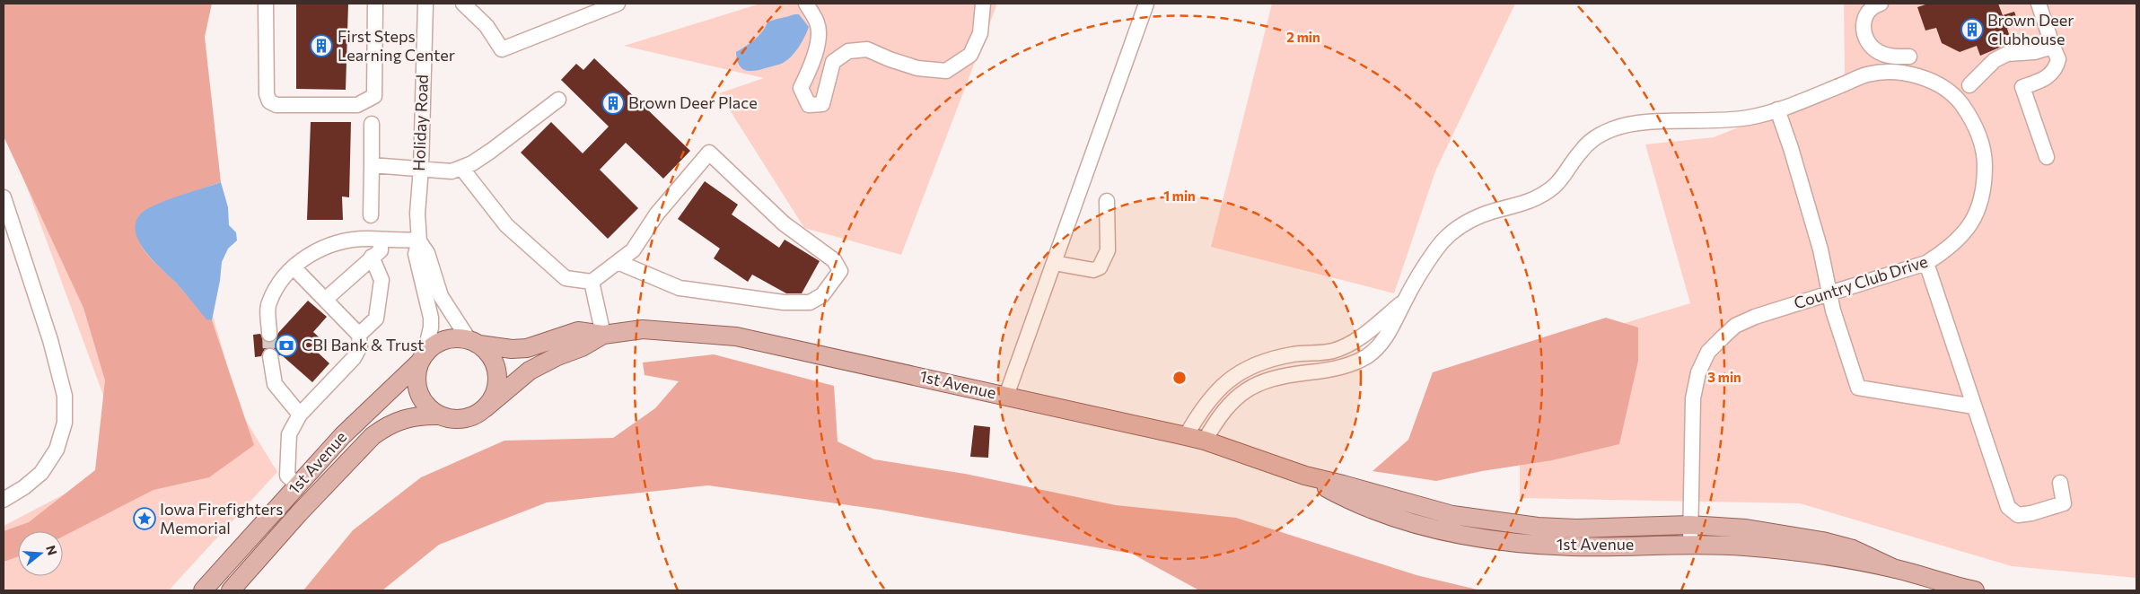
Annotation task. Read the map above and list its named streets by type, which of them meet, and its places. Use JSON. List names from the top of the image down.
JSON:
{
  "streets": {
    "main road": ["1st Avenue"],
    "street": ["Holiday Road", "Country Club Drive"]
  },
  "crossings": [
    ["Holiday Road", "1st Avenue"],
    ["Country Club Drive", "1st Avenue"]
  ],
  "places": {
    "building": ["Brown Deer Clubhouse", "First Steps Learning Center", "Brown Deer Place"],
    "bank": ["CBI Bank & Trust"],
    "place": ["Iowa Firefighters Memorial"]
  },
  "north": "right",
  "rings": ["2 min", "1 min", "3 min"]
}
